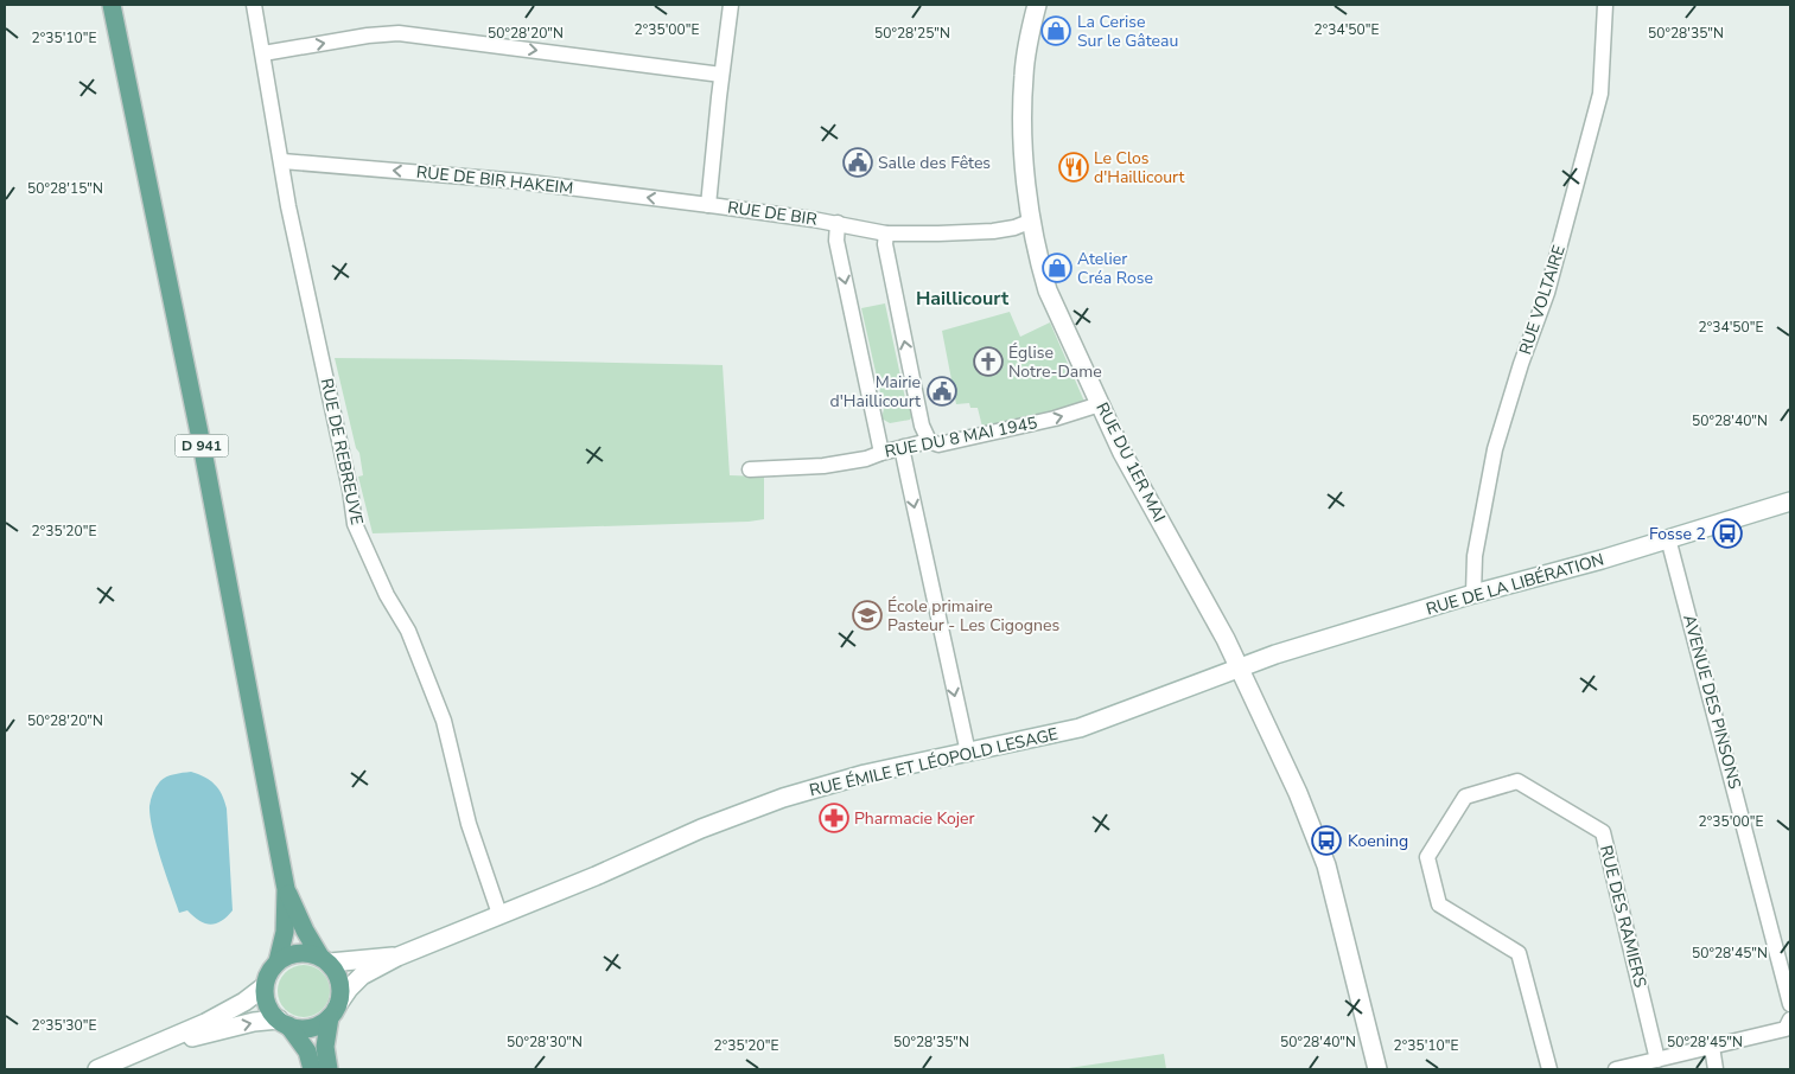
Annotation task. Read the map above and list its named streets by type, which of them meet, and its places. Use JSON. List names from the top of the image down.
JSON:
{
  "streets": {
    "main road": [
      "D 941",
      "RUE DU 1ER MAI",
      "RUE DE LA LIBÉRATION",
      "RUE ÉMILE ET LÉOPOLD LESAGE"
    ],
    "street": [
      "RUE DE BIR HAKEIM",
      "RUE DE BIR",
      "RUE VOLTAIRE",
      "RUE DU 8 MAI 1945",
      "RUE DE REBREUVE",
      "AVENUE DES PINSONS",
      "RUE DES RAMIERS"
    ]
  },
  "crossings": [
    ["RUE DE BIR HAKEIM", "RUE DE BIR"],
    ["RUE DE BIR HAKEIM", "RUE DE REBREUVE"],
    ["RUE DE BIR", "RUE DU 1ER MAI"],
    ["RUE VOLTAIRE", "RUE DE LA LIBÉRATION"],
    ["RUE DU 8 MAI 1945", "RUE DU 1ER MAI"],
    ["D 941", "RUE ÉMILE ET LÉOPOLD LESAGE"],
    ["RUE DE REBREUVE", "RUE ÉMILE ET LÉOPOLD LESAGE"],
    ["RUE DU 1ER MAI", "RUE DE LA LIBÉRATION"],
    ["RUE DU 1ER MAI", "RUE ÉMILE ET LÉOPOLD LESAGE"],
    ["RUE DE LA LIBÉRATION", "AVENUE DES PINSONS"],
    ["RUE DE LA LIBÉRATION", "RUE ÉMILE ET LÉOPOLD LESAGE"]
  ],
  "one_way": ["RUE DU 8 MAI 1945"],
  "districts": ["Haillicourt"],
  "places": {
    "shop": ["La Cerise Sur le Gâteau", "Atelier Créa Rose"],
    "public building": ["Salle des Fêtes", "Mairie d'Haillicourt"],
    "restaurant": ["Le Clos d'Haillicourt"],
    "church": ["Église Notre-Dame"],
    "bus stop": ["Fosse 2", "Koening"],
    "school or university": ["École primaire Pasteur - Les Cigognes"],
    "pharmacy": ["Pharmacie Kojer"]
  },
  "coordinates": [
    "2°35'00\"E",
    "2°34'50\"E",
    "50°28'20\"N",
    "50°28'25\"N",
    "50°28'35\"N",
    "2°35'10\"E",
    "50°28'15\"N",
    "50°28'40\"N",
    "2°35'20\"E",
    "50°28'45\"N",
    "2°35'30\"E",
    "50°28'30\"N"
  ]
}
